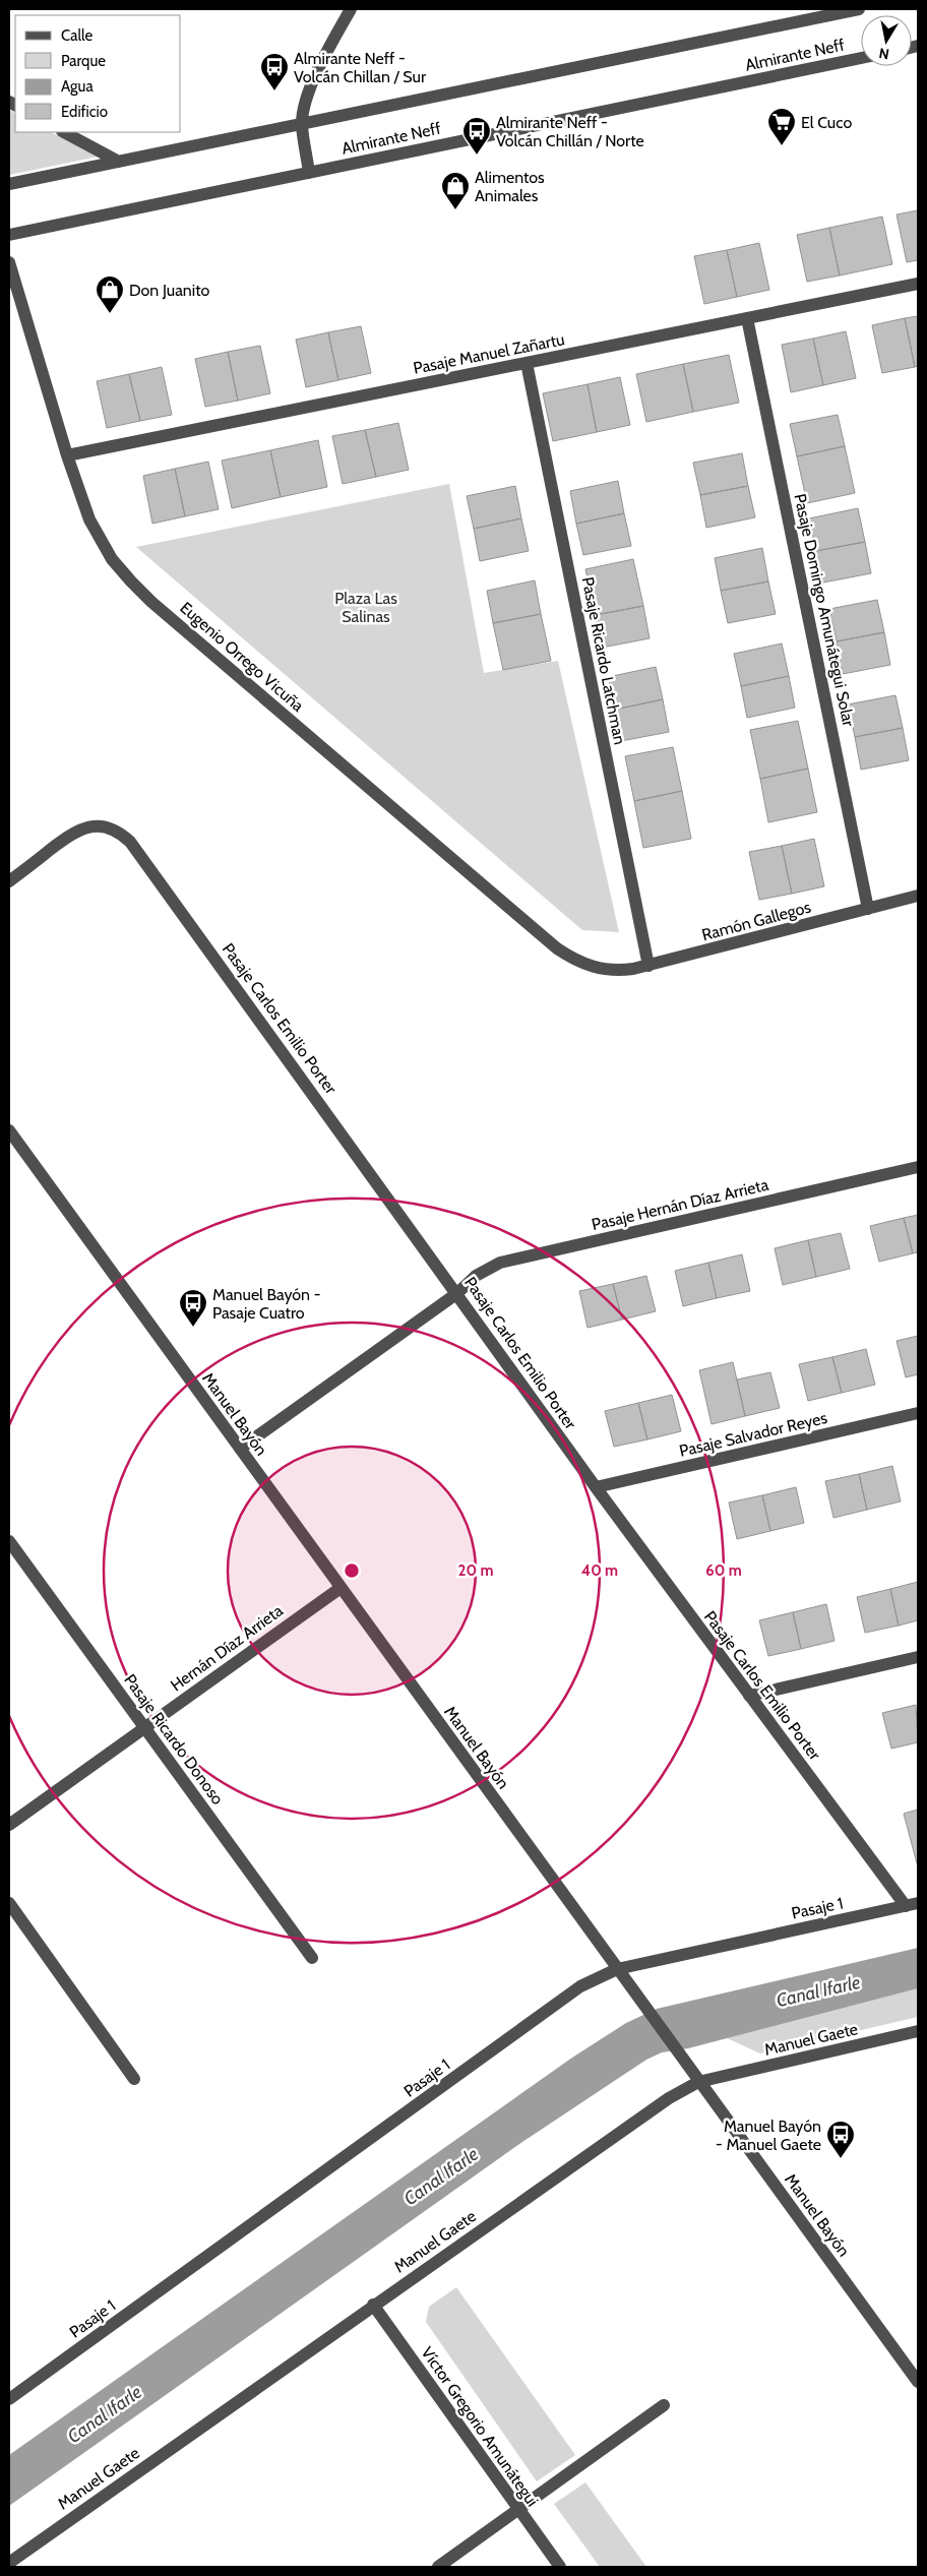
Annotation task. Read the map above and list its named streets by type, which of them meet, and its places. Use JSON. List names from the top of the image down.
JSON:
{
  "streets": {
    "street": [
      "Almirante Neff",
      "Pasaje Manuel Zañartu",
      "Pasaje Domingo Amunátegui Solar",
      "Eugenio Orrego Vicuña",
      "Pasaje Ricardo Latchman",
      "Ramón Gallegos",
      "Pasaje Carlos Emilio Porter",
      "Pasaje Hernán Díaz Arrieta",
      "Manuel Bayón",
      "Pasaje Salvador Reyes",
      "Hernán Díaz Arrieta",
      "Pasaje Ricardo Donoso",
      "Pasaje 1",
      "Manuel Gaete",
      "Víctor Gregorio Amunátegui"
    ]
  },
  "crossings": [
    ["Pasaje Manuel Zañartu", "Pasaje Domingo Amunátegui Solar"],
    ["Pasaje Manuel Zañartu", "Eugenio Orrego Vicuña"],
    ["Pasaje Manuel Zañartu", "Pasaje Ricardo Latchman"],
    ["Pasaje Domingo Amunátegui Solar", "Ramón Gallegos"],
    ["Eugenio Orrego Vicuña", "Ramón Gallegos"],
    ["Pasaje Ricardo Latchman", "Ramón Gallegos"],
    ["Pasaje Carlos Emilio Porter", "Pasaje Hernán Díaz Arrieta"],
    ["Pasaje Carlos Emilio Porter", "Pasaje Salvador Reyes"],
    ["Pasaje Carlos Emilio Porter", "Pasaje 1"],
    ["Manuel Bayón", "Hernán Díaz Arrieta"],
    ["Manuel Bayón", "Pasaje 1"],
    ["Manuel Bayón", "Manuel Gaete"],
    ["Hernán Díaz Arrieta", "Pasaje Ricardo Donoso"],
    ["Manuel Gaete", "Víctor Gregorio Amunátegui"]
  ],
  "water": ["Canal Ifarle"],
  "parks": ["Plaza Las Salinas"],
  "places": {
    "bus stop": [
      "Almirante Neff - Volcán Chillan / Sur",
      "Almirante Neff - Volcán Chillán / Norte",
      "Manuel Bayón - Pasaje Cuatro",
      "Manuel Bayón - Manuel Gaete"
    ],
    "supermarket": ["El Cuco"],
    "shop": ["Alimentos Animales", "Don Juanito"]
  },
  "legend": [
    "Calle",
    "Parque",
    "Agua",
    "Edificio"
  ],
  "north": "bottom",
  "rings": ["20 m", "40 m", "60 m"]
}
